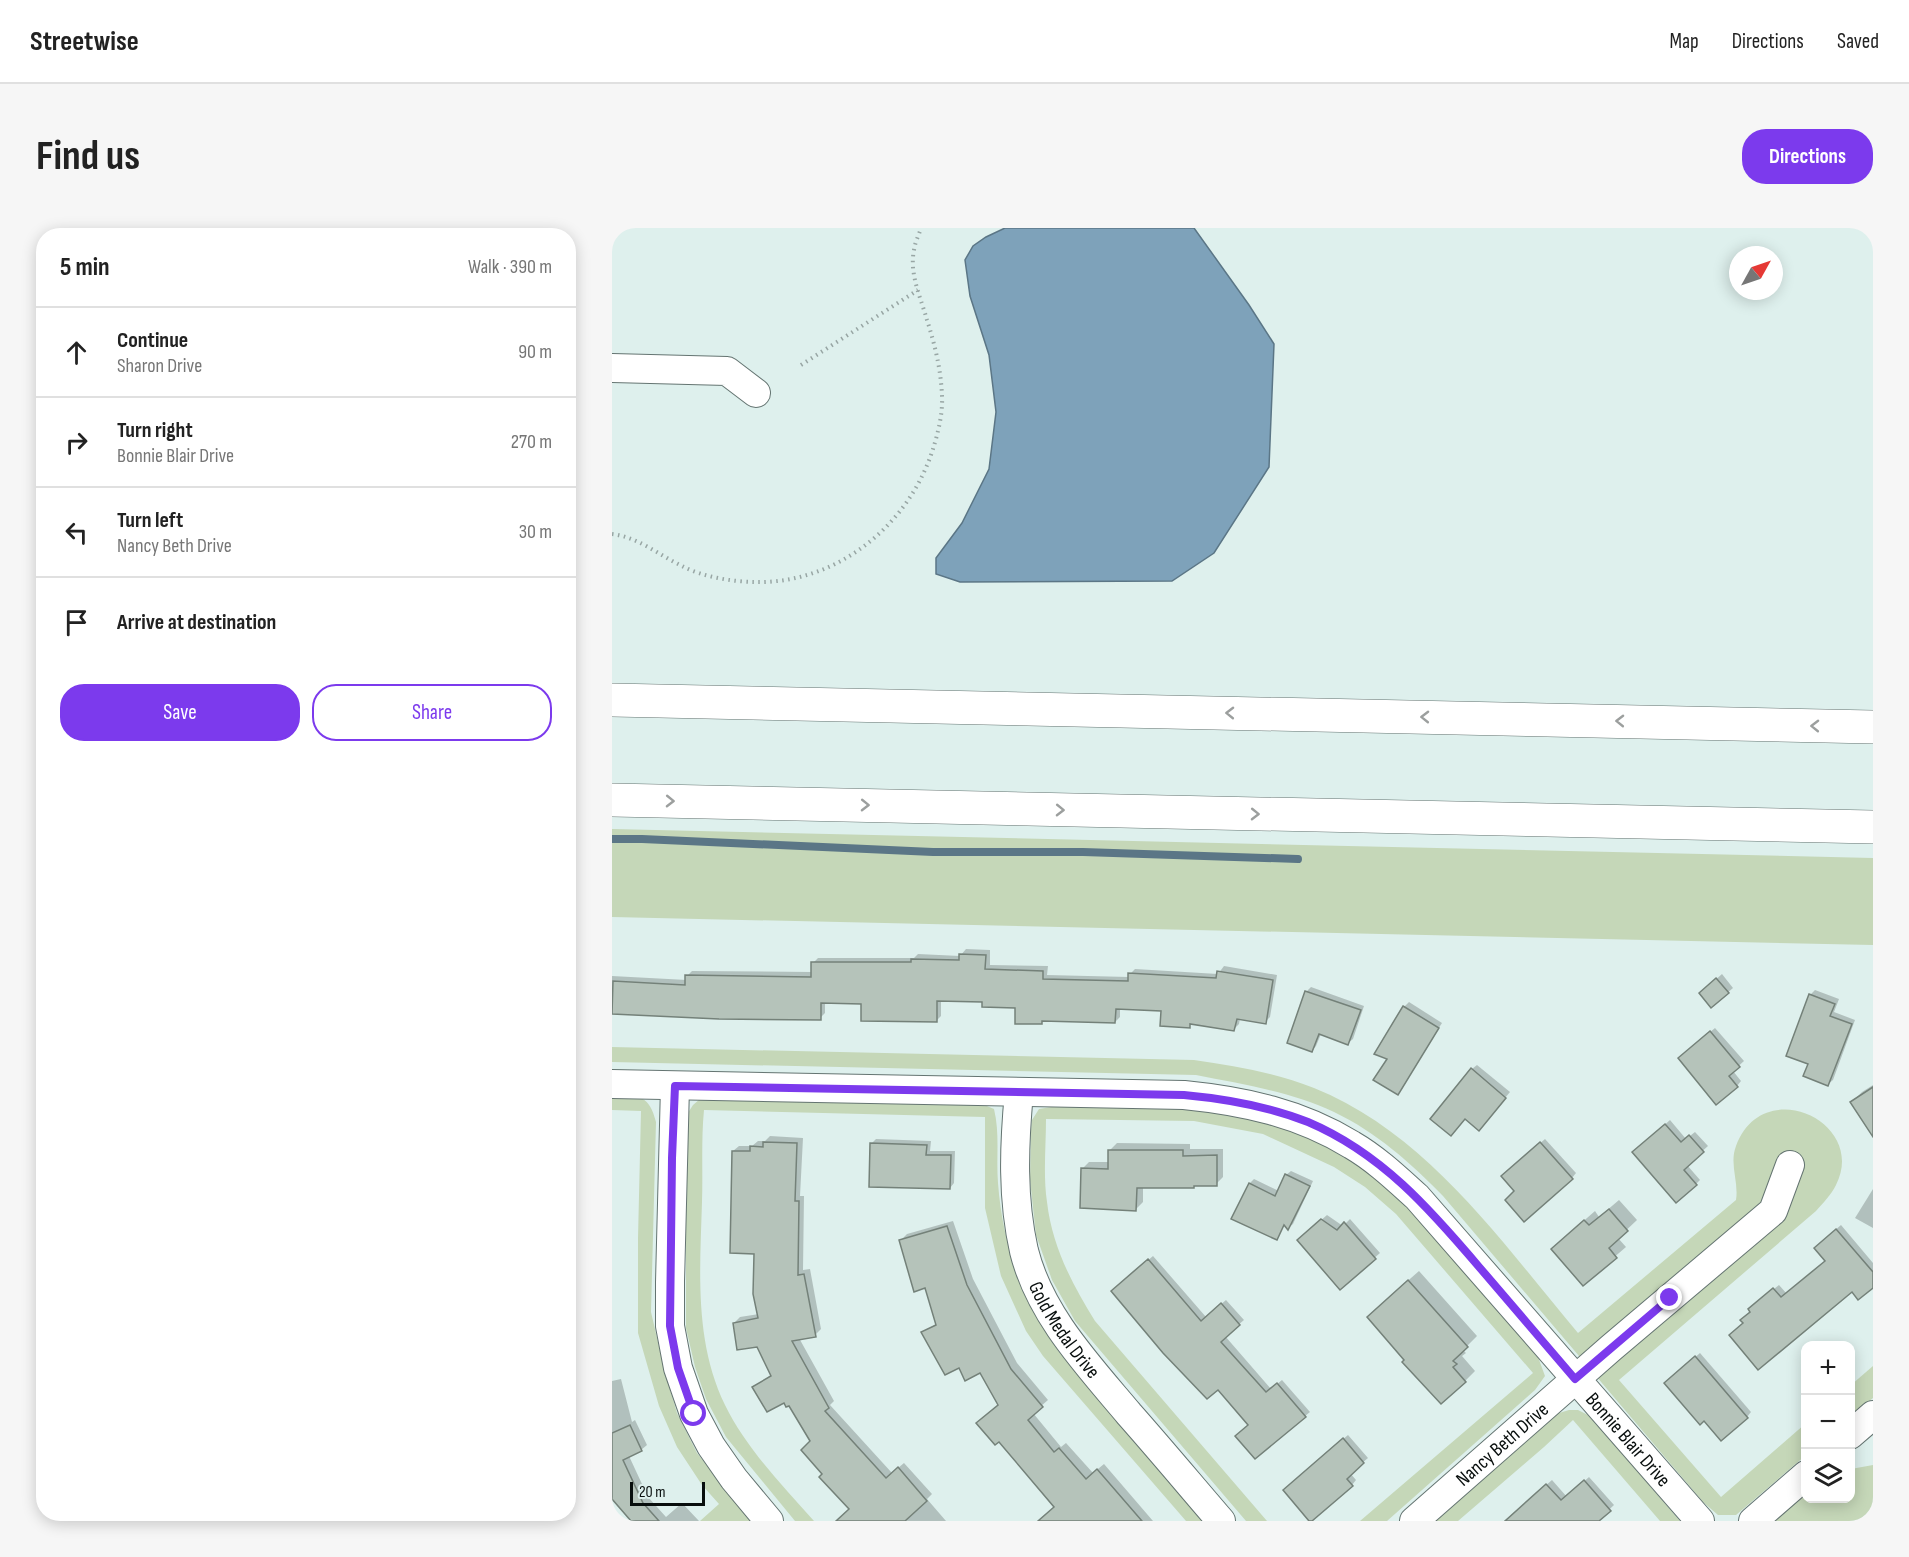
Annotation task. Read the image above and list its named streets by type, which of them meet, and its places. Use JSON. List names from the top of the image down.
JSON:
{
  "streets": {
    "street": ["Gold Medal Drive", "Bonnie Blair Drive", "Nancy Beth Drive"]
  },
  "crossings": [
    ["Gold Medal Drive", "Bonnie Blair Drive"],
    ["Bonnie Blair Drive", "Nancy Beth Drive"]
  ],
  "scale_bar": "20 m",
  "north": "top right",
  "page": {
    "header": "Streetwise",
    "nav": ["Map", "Directions", "Saved"],
    "buttons": [
      "Directions",
      ["Save", "Share"]
    ],
    "title": "Find us",
    "heading": ["5 min", "Walk · 390 m"],
    "list": [
      ["Continue", "Sharon Drive", "90 m"],
      ["Turn right", "Bonnie Blair Drive", "270 m"],
      ["Turn left", "Nancy Beth Drive", "30 m"],
      "Arrive at destination"
    ],
    "map_buttons": ["+", "−"],
    "scale": "20 m"
  }
}
